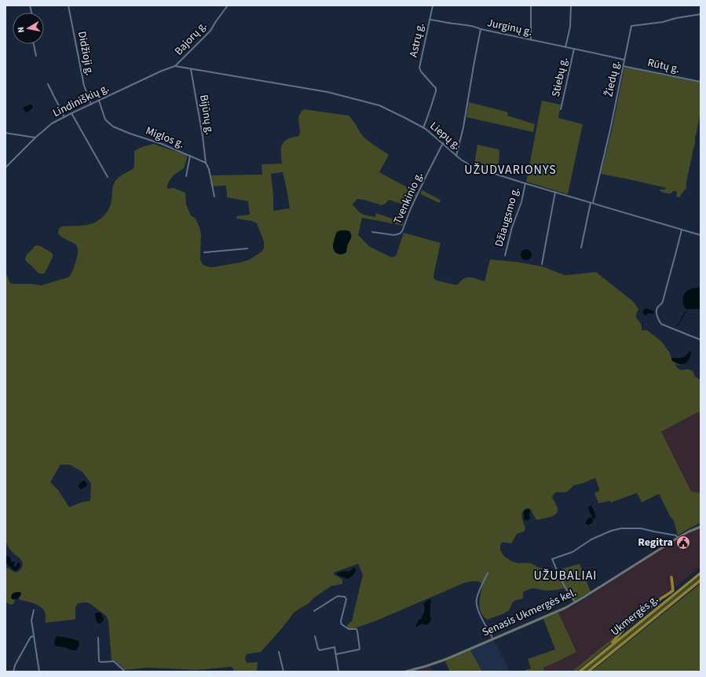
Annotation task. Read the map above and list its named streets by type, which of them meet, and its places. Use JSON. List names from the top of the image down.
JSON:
{
  "streets": {
    "highway": ["Ukmergės g."],
    "main road": ["Senasis Ukmergės kel."],
    "street": [
      "Jurginų g.",
      "Bajorų g.",
      "Astrų g.",
      "Didžioji g.",
      "Rūtų g.",
      "Stiebų g.",
      "Žiedų g.",
      "Lindiniškių g.",
      "Bijūnų g.",
      "Liepų g.",
      "Miglos g.",
      "Tvenkinio g.",
      "Džiaugsmo g."
    ]
  },
  "crossings": [
    ["Jurginų g.", "Stiebų g."],
    ["Jurginų g.", "Žiedų g."],
    ["Jurginų g.", "Liepų g."],
    ["Bajorų g.", "Lindiniškių g."],
    ["Bajorų g.", "Liepų g."],
    ["Astrų g.", "Liepų g."],
    ["Didžioji g.", "Lindiniškių g."],
    ["Rūtų g.", "Žiedų g."],
    ["Žiedų g.", "Liepų g."],
    ["Lindiniškių g.", "Liepų g."],
    ["Lindiniškių g.", "Miglos g."],
    ["Bijūnų g.", "Liepų g."],
    ["Bijūnų g.", "Miglos g."],
    ["Liepų g.", "Tvenkinio g."],
    ["Liepų g.", "Džiaugsmo g."]
  ],
  "districts": ["UŽUDVARIONYS", "UŽUBALIAI"],
  "places": {
    "public building": ["Regitra"]
  },
  "north": "left"
}
